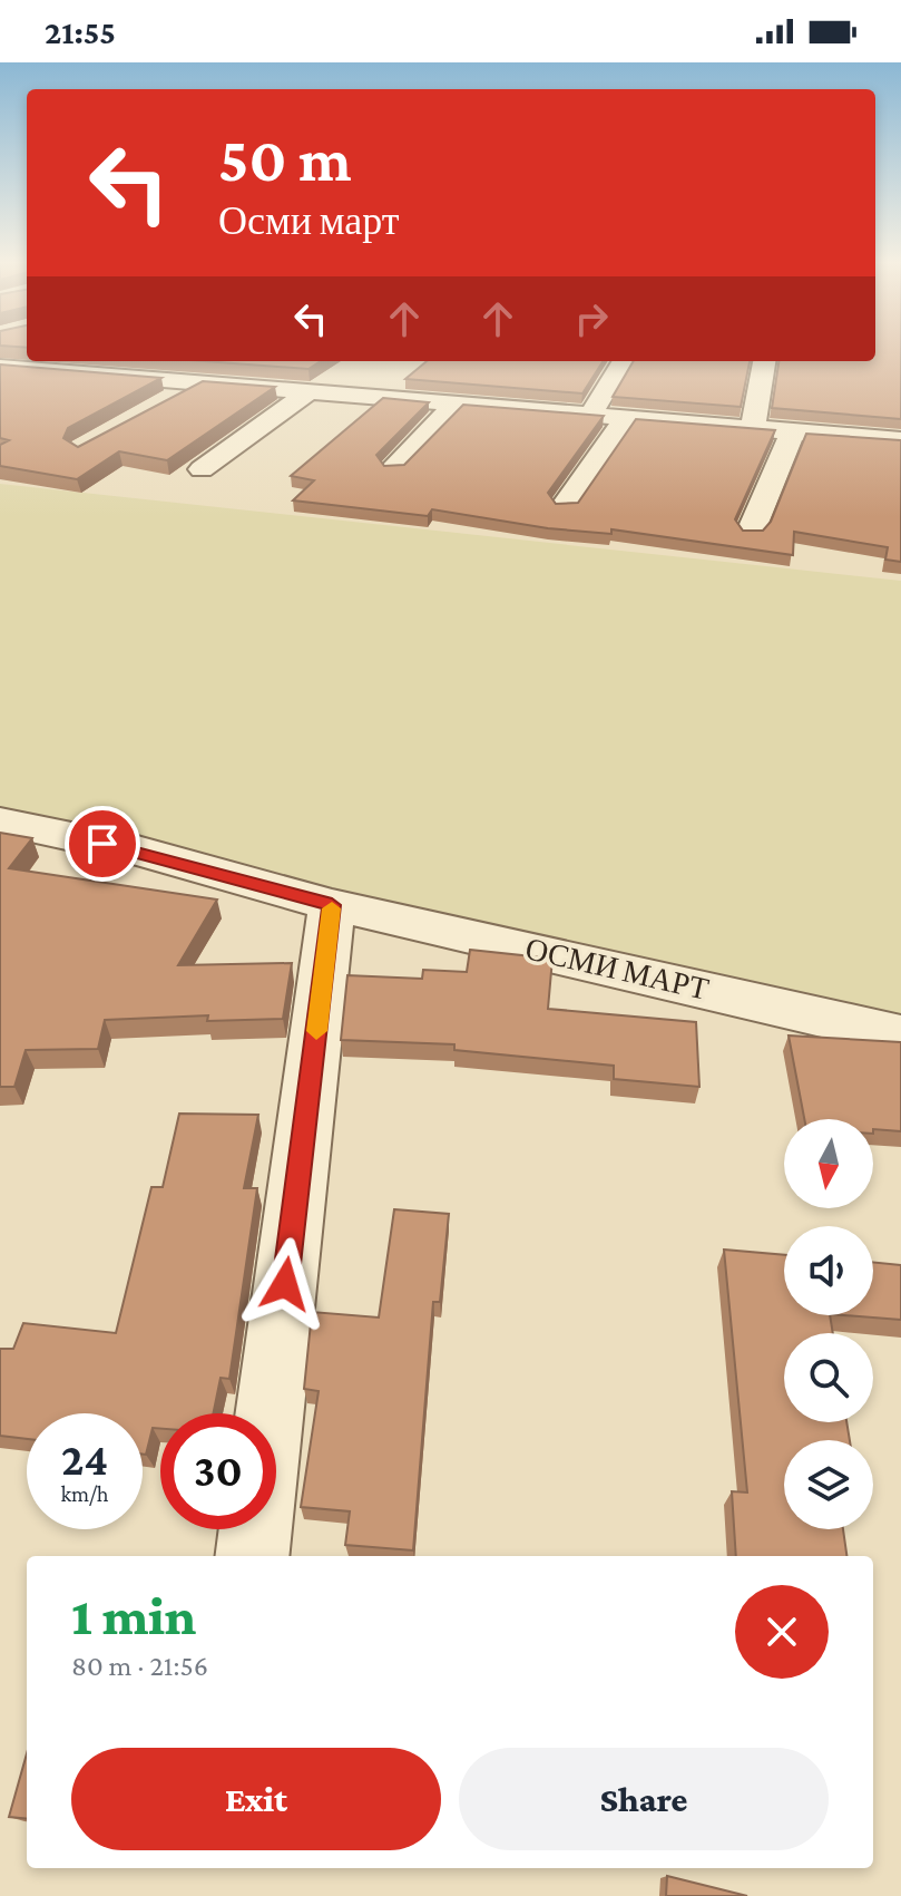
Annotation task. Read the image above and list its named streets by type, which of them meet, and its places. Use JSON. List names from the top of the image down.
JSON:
{
  "streets": {
    "street": ["ОСМИ МАРТ"]
  },
  "north": "bottom",
  "page": {
    "status": "21:55",
    "turn": ["50 m", "Осми март"],
    "speed": "24 km/h",
    "limit": "30",
    "heading": ["1 min", "80 m · 21:56"],
    "buttons": ["Exit", "Share"]
  }
}
